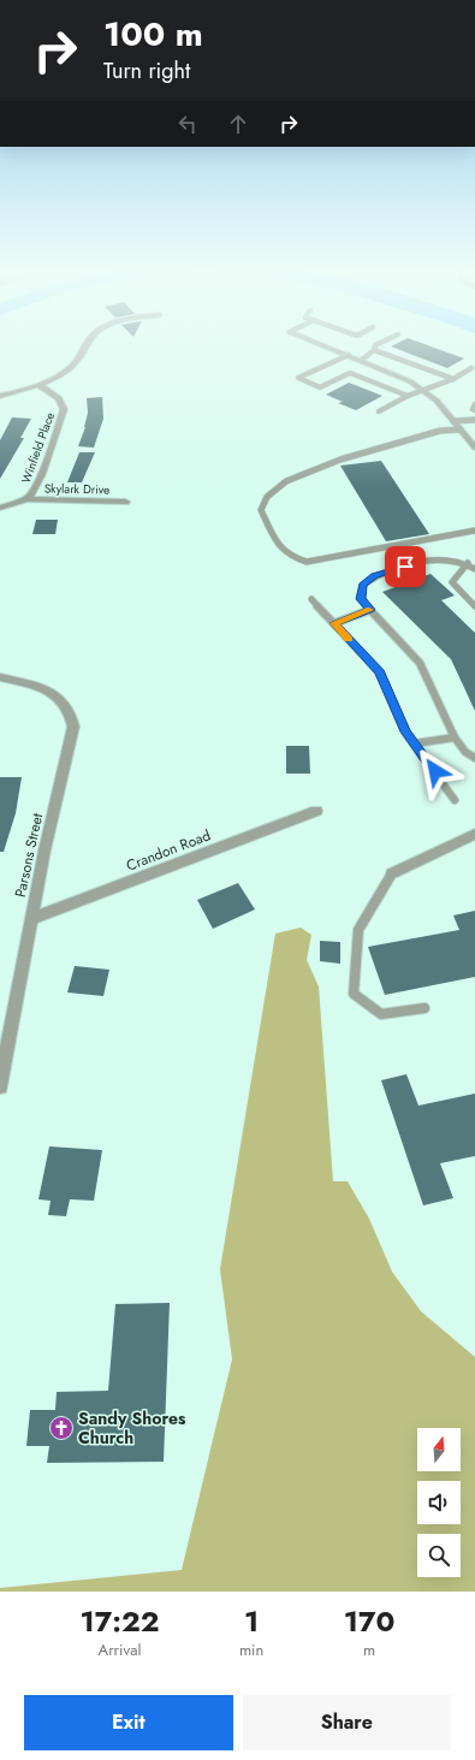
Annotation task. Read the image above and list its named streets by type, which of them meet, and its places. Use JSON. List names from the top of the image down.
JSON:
{
  "streets": {
    "street": [
      "Winfield Place",
      "Skylark Drive",
      "Crandon Road",
      "Parsons Street"
    ]
  },
  "crossings": [
    ["Winfield Place", "Skylark Drive"],
    ["Crandon Road", "Parsons Street"]
  ],
  "places": {
    "church": ["Sandy Shores Church"]
  },
  "north": "top",
  "page": {
    "turn": ["100 m", "Turn right"],
    "eta": [
      "17:22",
      "Arrival",
      "1",
      "min",
      "170",
      "m"
    ],
    "buttons": ["Exit", "Share"]
  }
}
